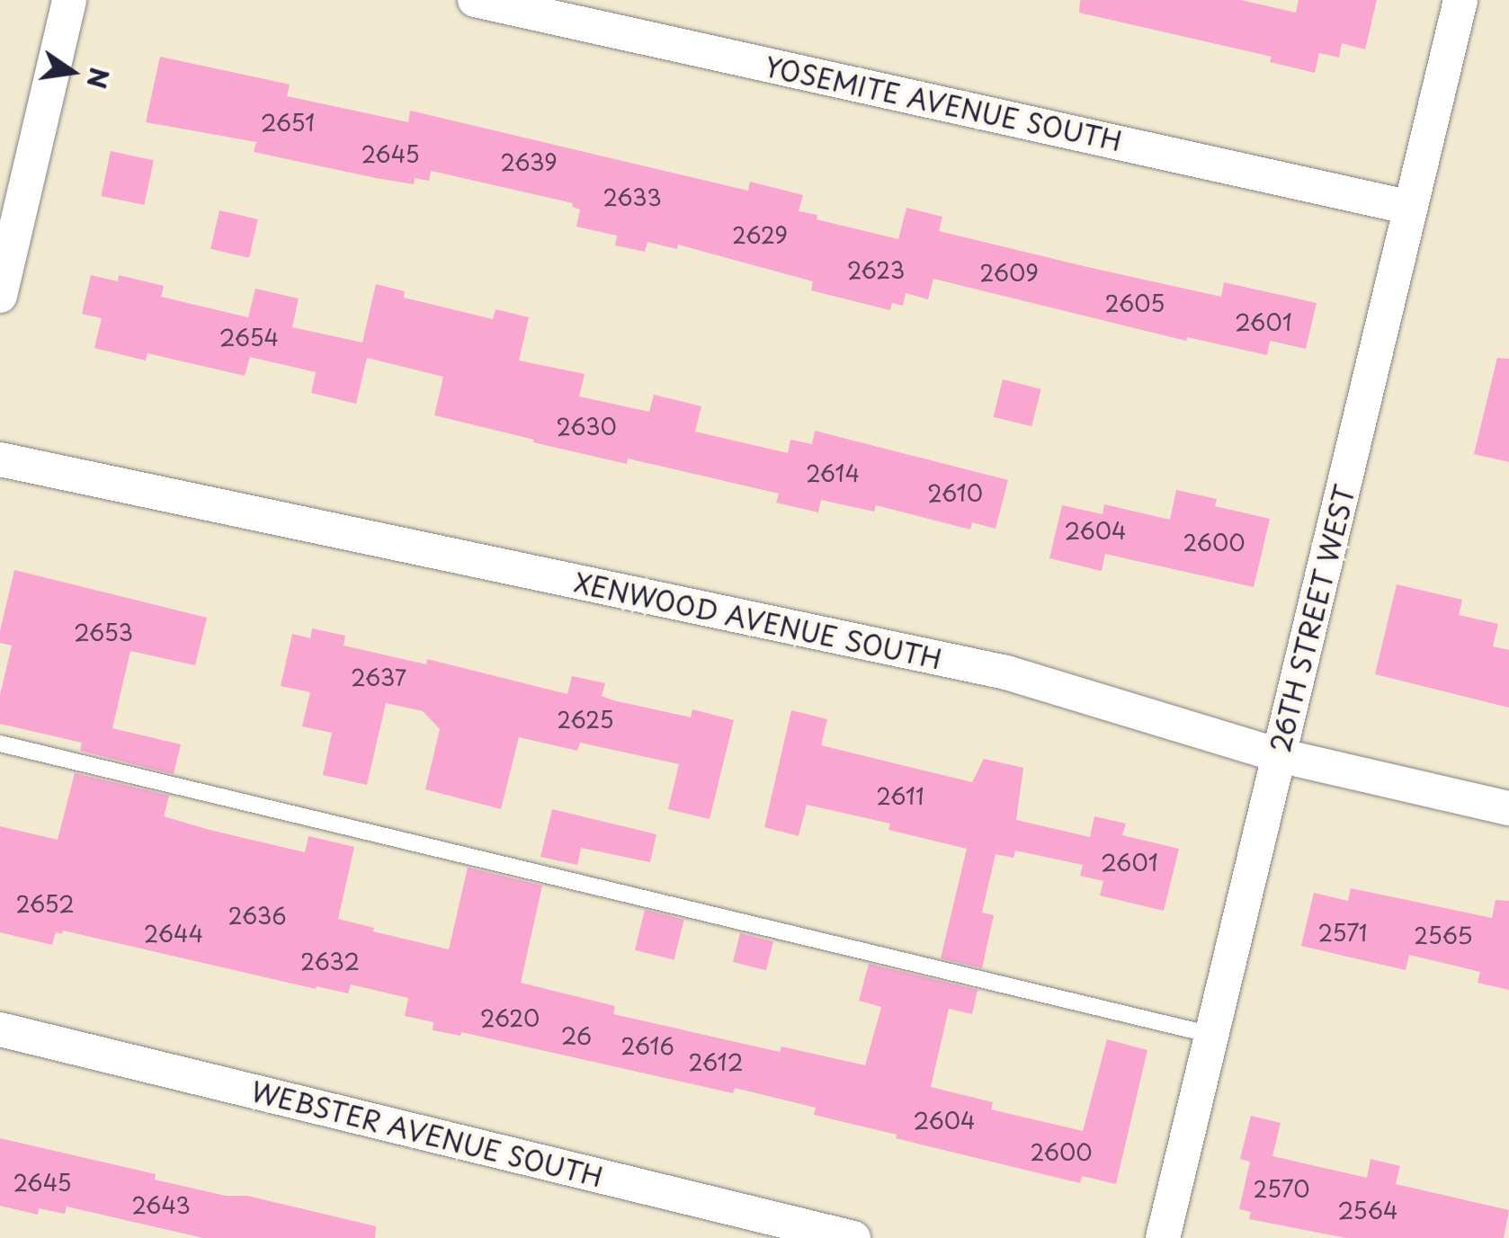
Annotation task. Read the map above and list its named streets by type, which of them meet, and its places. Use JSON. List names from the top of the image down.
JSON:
{
  "streets": {
    "street": [
      "YOSEMITE AVENUE SOUTH",
      "26TH STREET WEST",
      "XENWOOD AVENUE SOUTH",
      "WEBSTER AVENUE SOUTH"
    ]
  },
  "crossings": [
    ["YOSEMITE AVENUE SOUTH", "26TH STREET WEST"],
    ["26TH STREET WEST", "XENWOOD AVENUE SOUTH"]
  ],
  "house_numbers": [
    "2651",
    "2645",
    "2639",
    "2633",
    "2629",
    "2623",
    "2609",
    "2605",
    "2601",
    "2654",
    "2630",
    "2614",
    "2610",
    "2604",
    "2600",
    "2653",
    "2637",
    "2625",
    "2611",
    "2601",
    "2652",
    "2636",
    "2571",
    "2644",
    "2565",
    "2632",
    "2620",
    "26",
    "2616",
    "2612",
    "2604",
    "2600",
    "2645",
    "2570",
    "2643",
    "2564"
  ],
  "north": "right"
}
